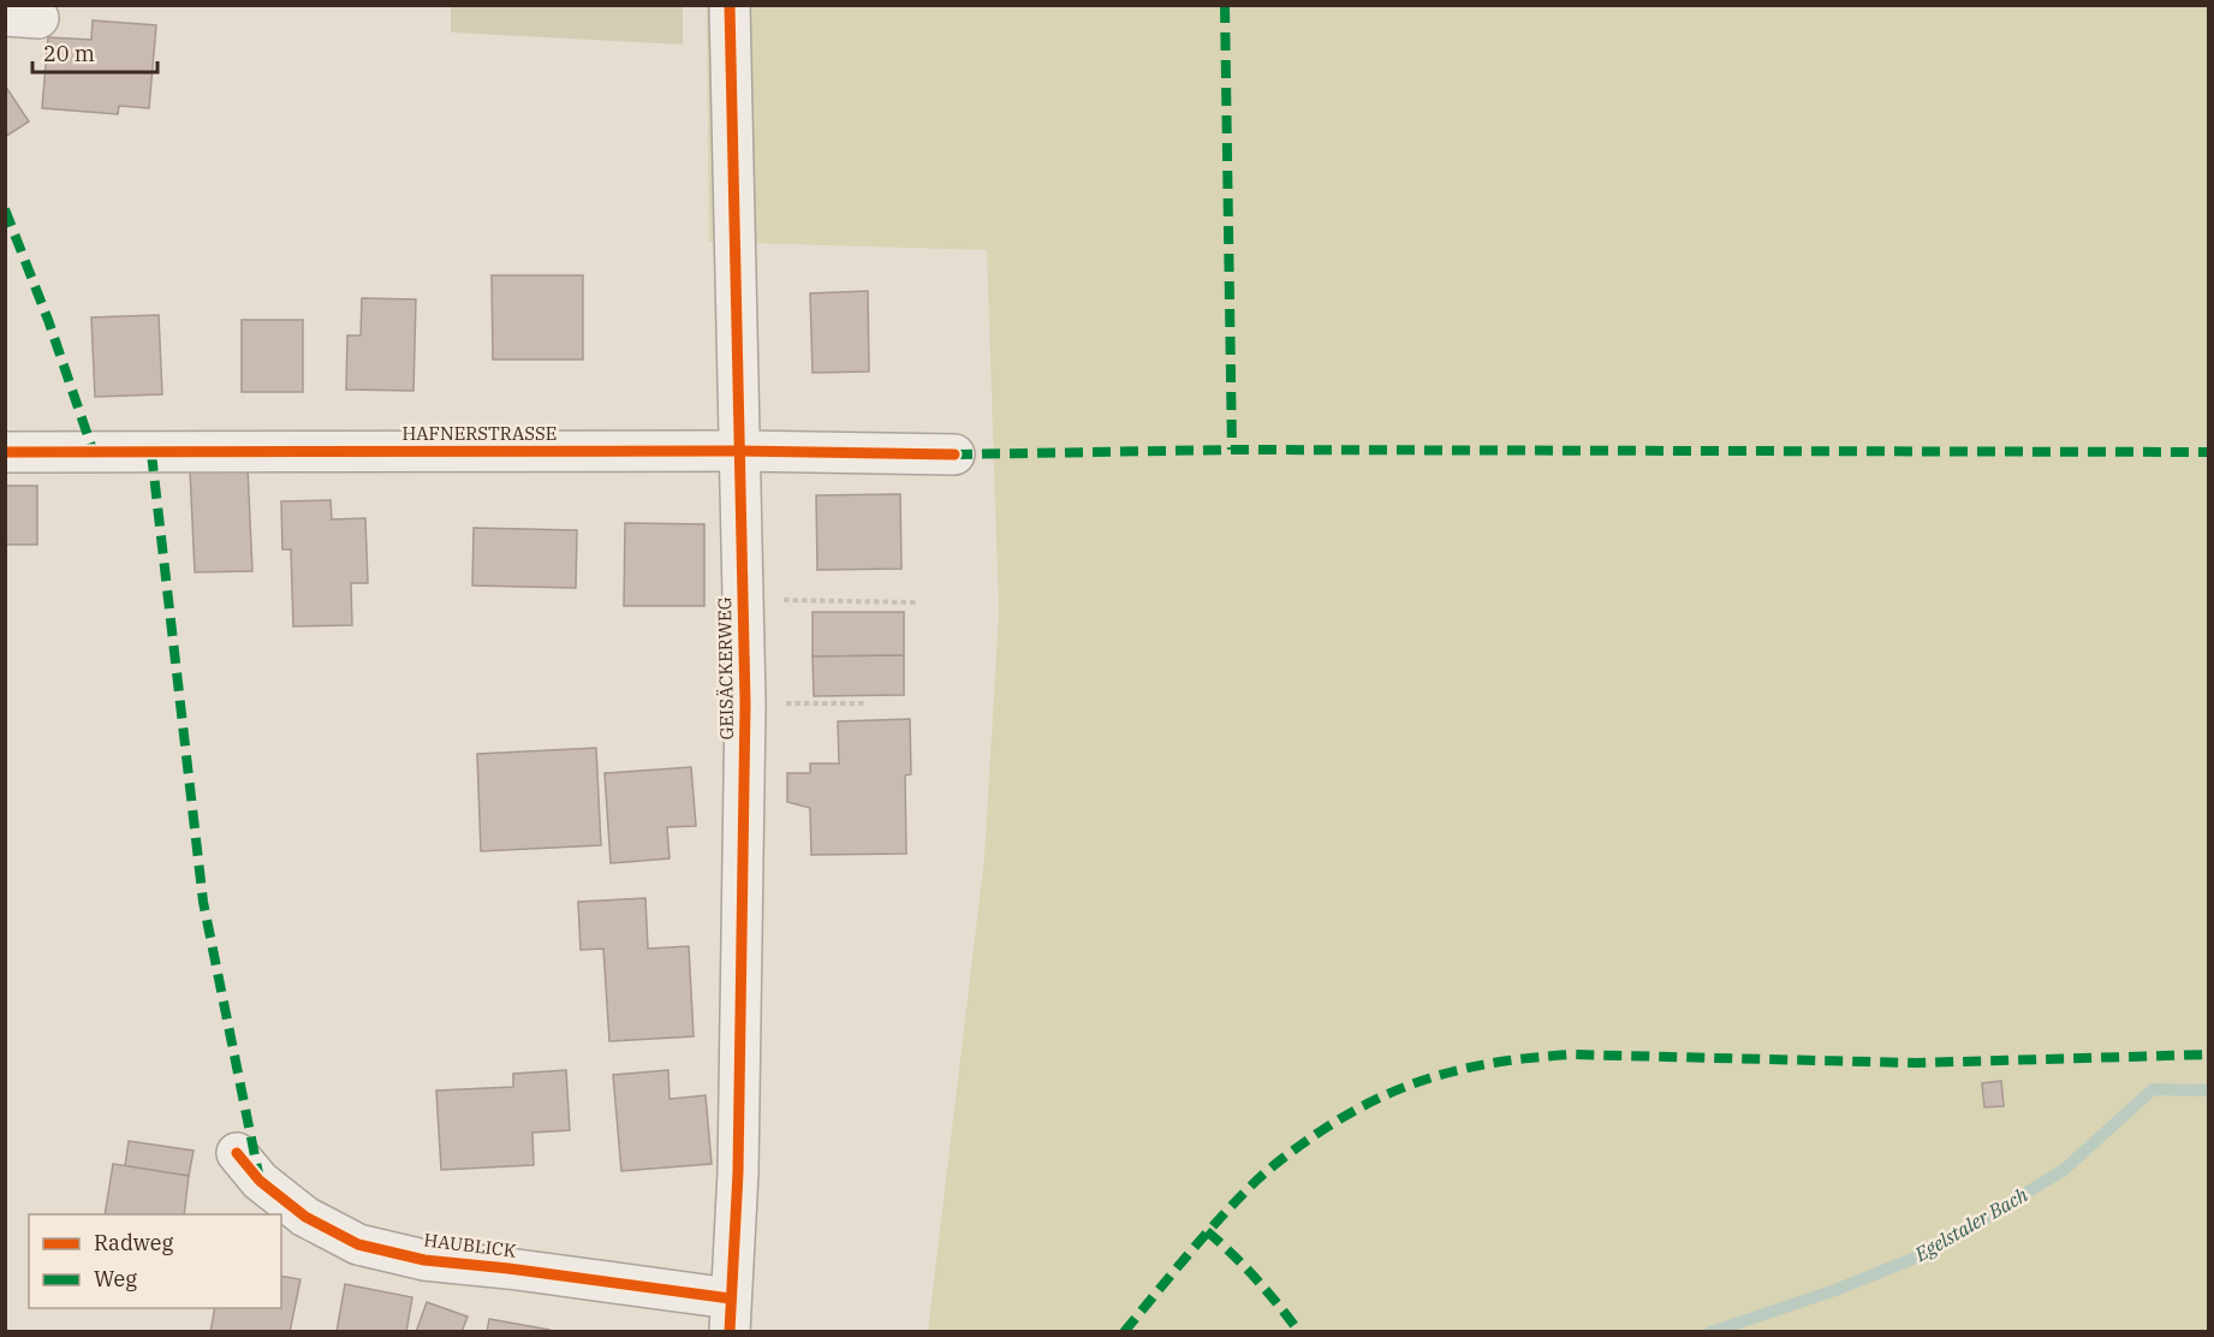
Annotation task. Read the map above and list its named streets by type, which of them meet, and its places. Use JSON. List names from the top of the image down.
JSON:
{
  "streets": {
    "street": ["HAFNERSTRASSE", "GEISÄCKERWEG", "HAUBLICK"]
  },
  "crossings": [
    ["HAFNERSTRASSE", "GEISÄCKERWEG"],
    ["GEISÄCKERWEG", "HAUBLICK"]
  ],
  "water": ["Egelstaler Bach"],
  "legend": ["Radweg", "Weg"],
  "scale_bar": "20 m"
}
